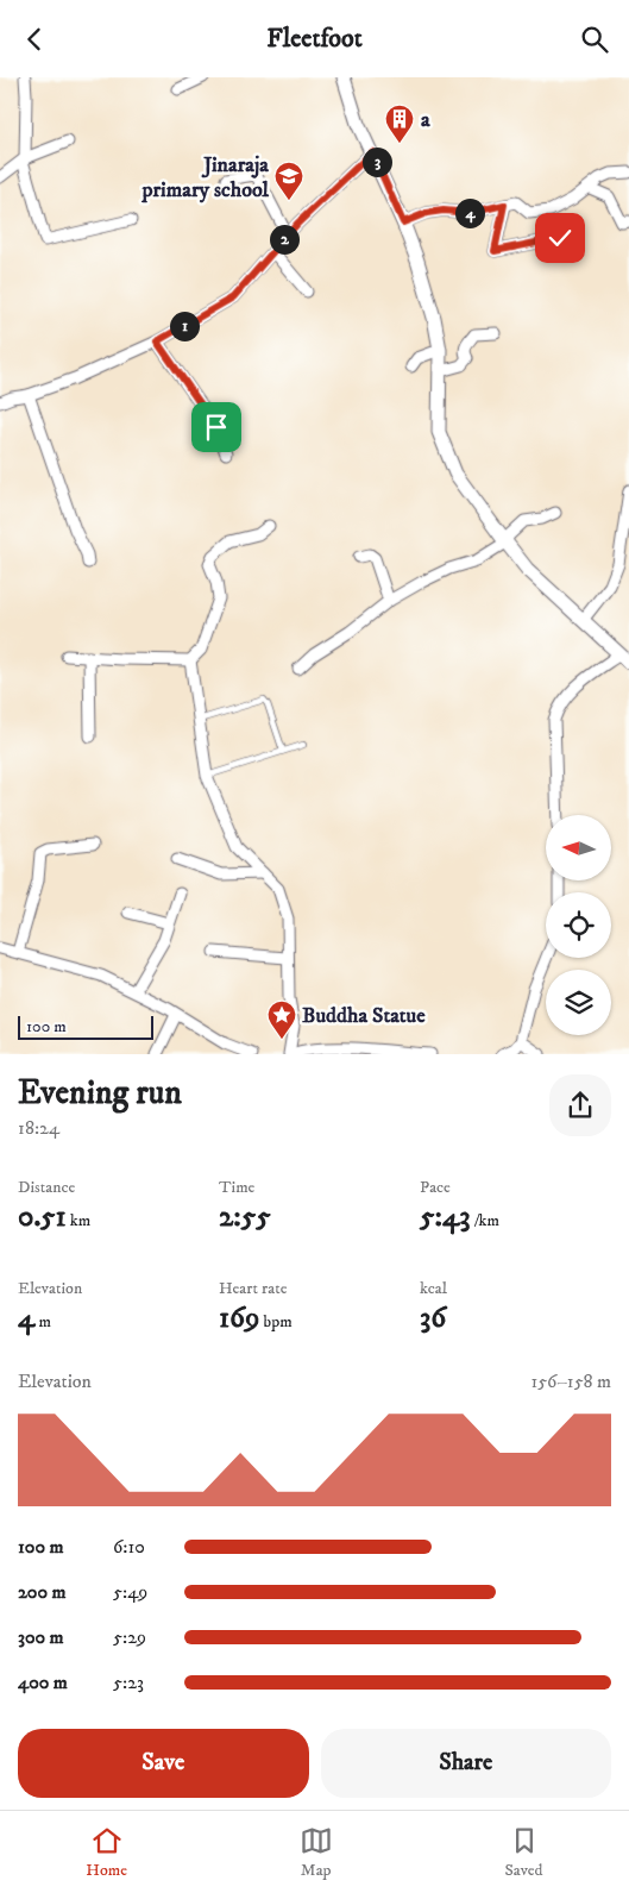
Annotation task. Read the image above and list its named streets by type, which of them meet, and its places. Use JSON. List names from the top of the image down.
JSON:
{
  "places": {
    "building": ["a"],
    "school or university": ["Jinaraja primary school"],
    "place": ["Buddha Statue"]
  },
  "scale_bar": "100 m",
  "north": "left",
  "page": {
    "header": "Fleetfoot",
    "pins": [
      "3",
      "4",
      "2",
      "1"
    ],
    "scale": "100 m",
    "heading": ["Evening run", "18:24"],
    "stats": [
      ["Distance", "0.51 km"],
      ["Time", "2:55"],
      ["Pace", "5:43 /km"],
      ["Elevation", "4 m"],
      ["Heart rate", "169 bpm"],
      ["kcal", "36"]
    ],
    "chart": ["Elevation", "156–158 m"],
    "list": [
      {
        "name": "100 m",
        "note": "6:10"
      },
      {
        "name": "200 m",
        "note": "5:49"
      },
      {
        "name": "300 m",
        "note": "5:29"
      },
      {
        "name": "400 m",
        "note": "5:23"
      }
    ],
    "buttons": ["Save", "Share"],
    "tabs": ["Home", "Map", "Saved"]
  }
}
